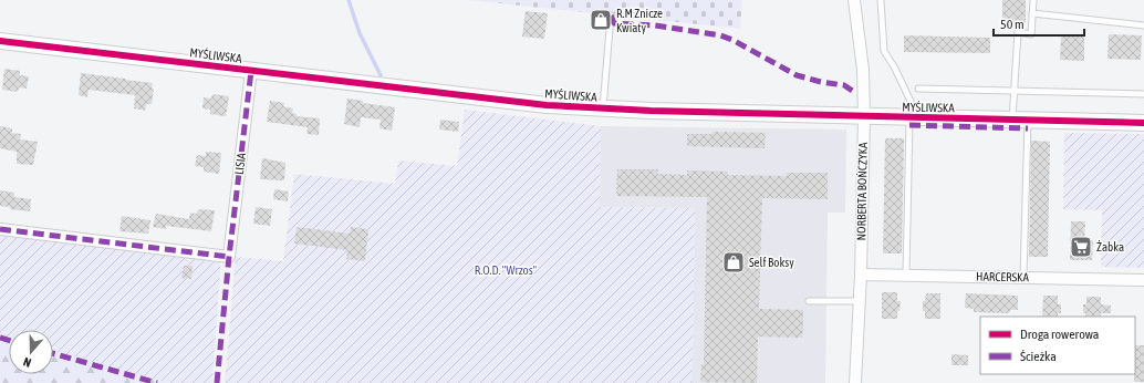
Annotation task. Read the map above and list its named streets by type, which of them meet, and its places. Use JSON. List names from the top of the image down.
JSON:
{
  "streets": {
    "street": [
      "MYŚLIWSKA",
      "LISIA",
      "NORBERTA BOŃCZYKA",
      "HARCERSKA"
    ]
  },
  "crossings": [
    ["MYŚLIWSKA", "LISIA"],
    ["MYŚLIWSKA", "NORBERTA BOŃCZYKA"],
    ["NORBERTA BOŃCZYKA", "HARCERSKA"]
  ],
  "parks": ["R.O.D. \"Wrzos\""],
  "places": {
    "shop": ["R.M Znicze Kwiaty", "Self Boksy"],
    "supermarket": ["Żabka"]
  },
  "legend": ["Droga rowerowa", "Ścieżka"],
  "scale_bar": "50 m",
  "north": "bottom"
}
